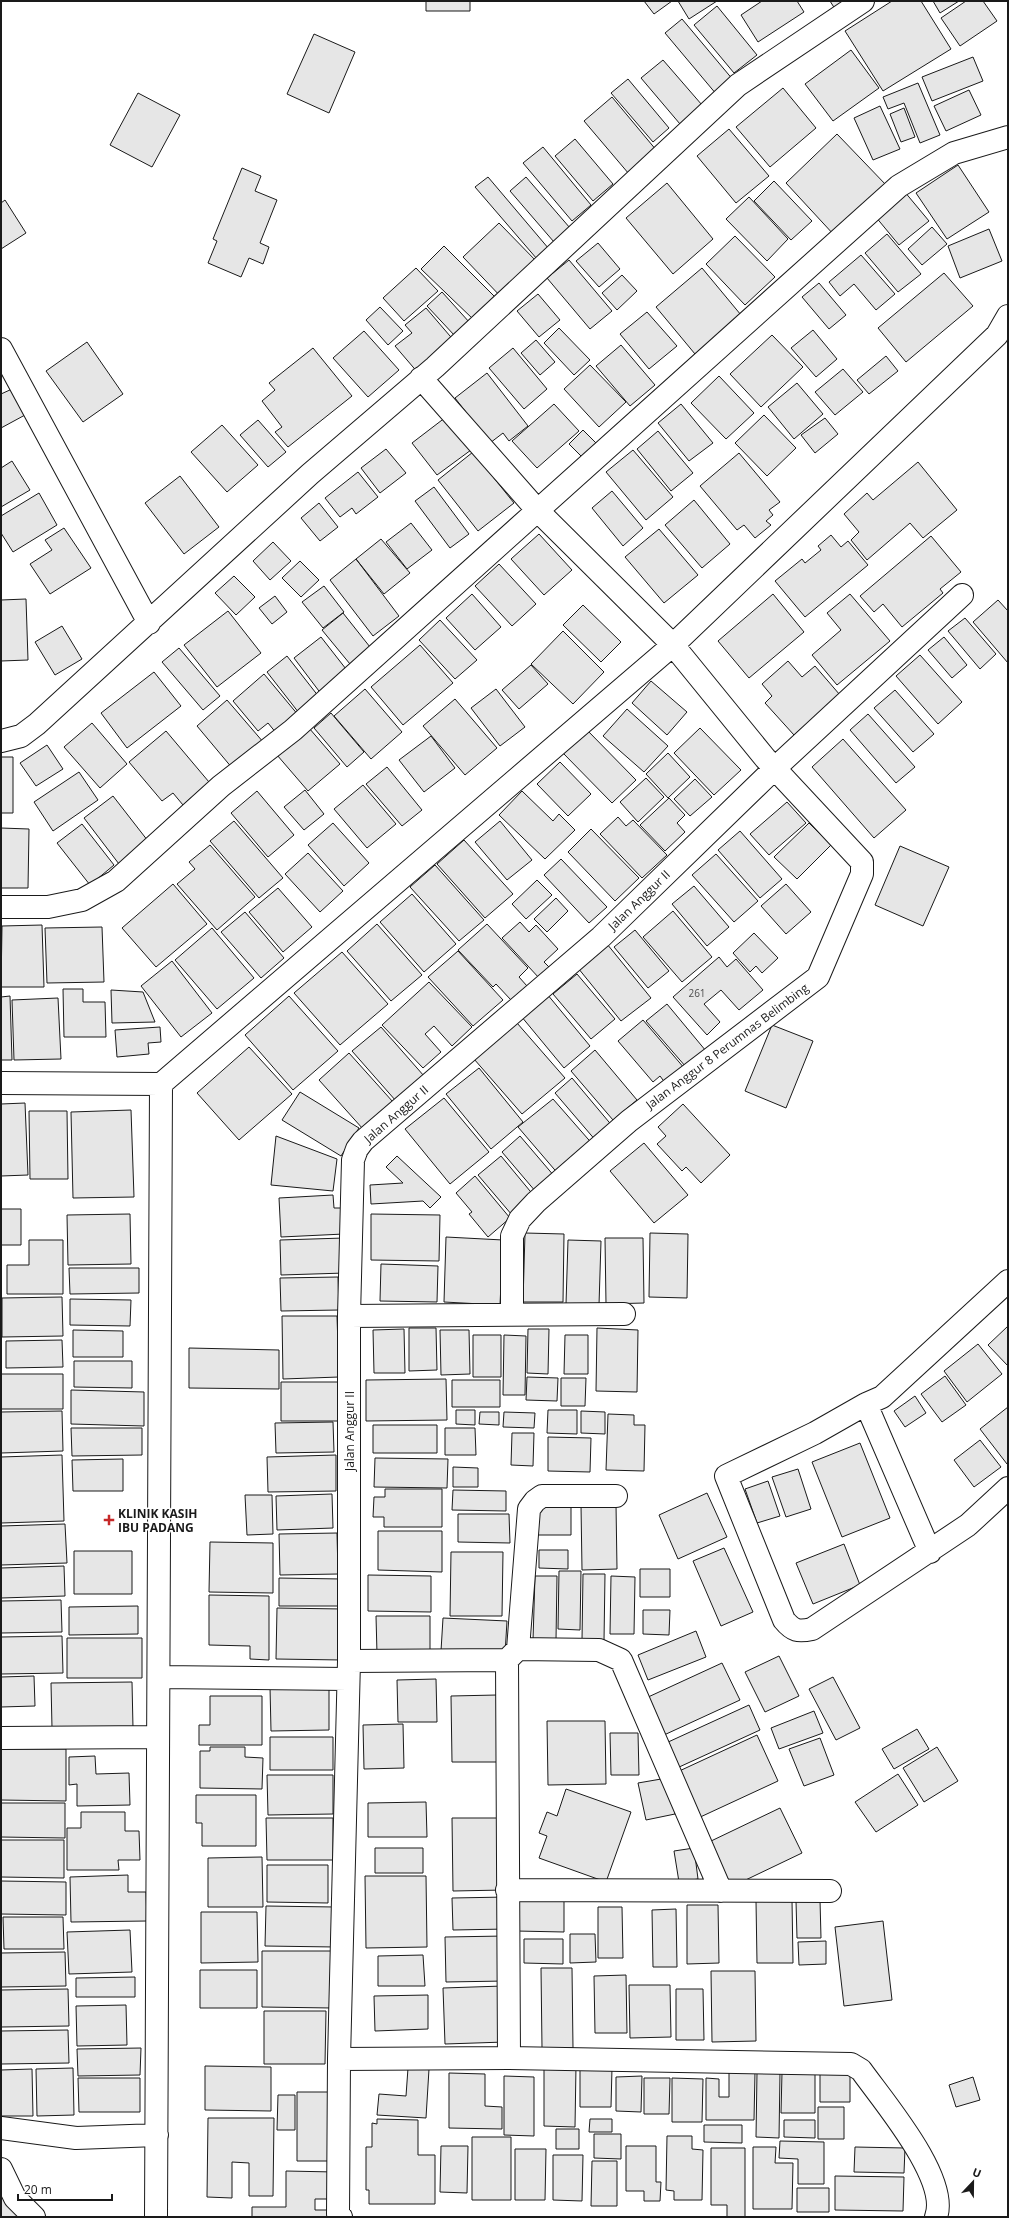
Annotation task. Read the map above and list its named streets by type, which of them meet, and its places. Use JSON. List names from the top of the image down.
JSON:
{
  "streets": {
    "street": ["Jalan Anggur II", "Jalan Anggur 8 Perumnas Belimbing"]
  },
  "crossings": [
    ["Jalan Anggur II", "Jalan Anggur 8 Perumnas Belimbing"]
  ],
  "places": {
    "health": ["KLINIK KASIH IBU PADANG"]
  },
  "house_numbers": ["261"],
  "scale_bar": "20 m",
  "north": "top"
}
